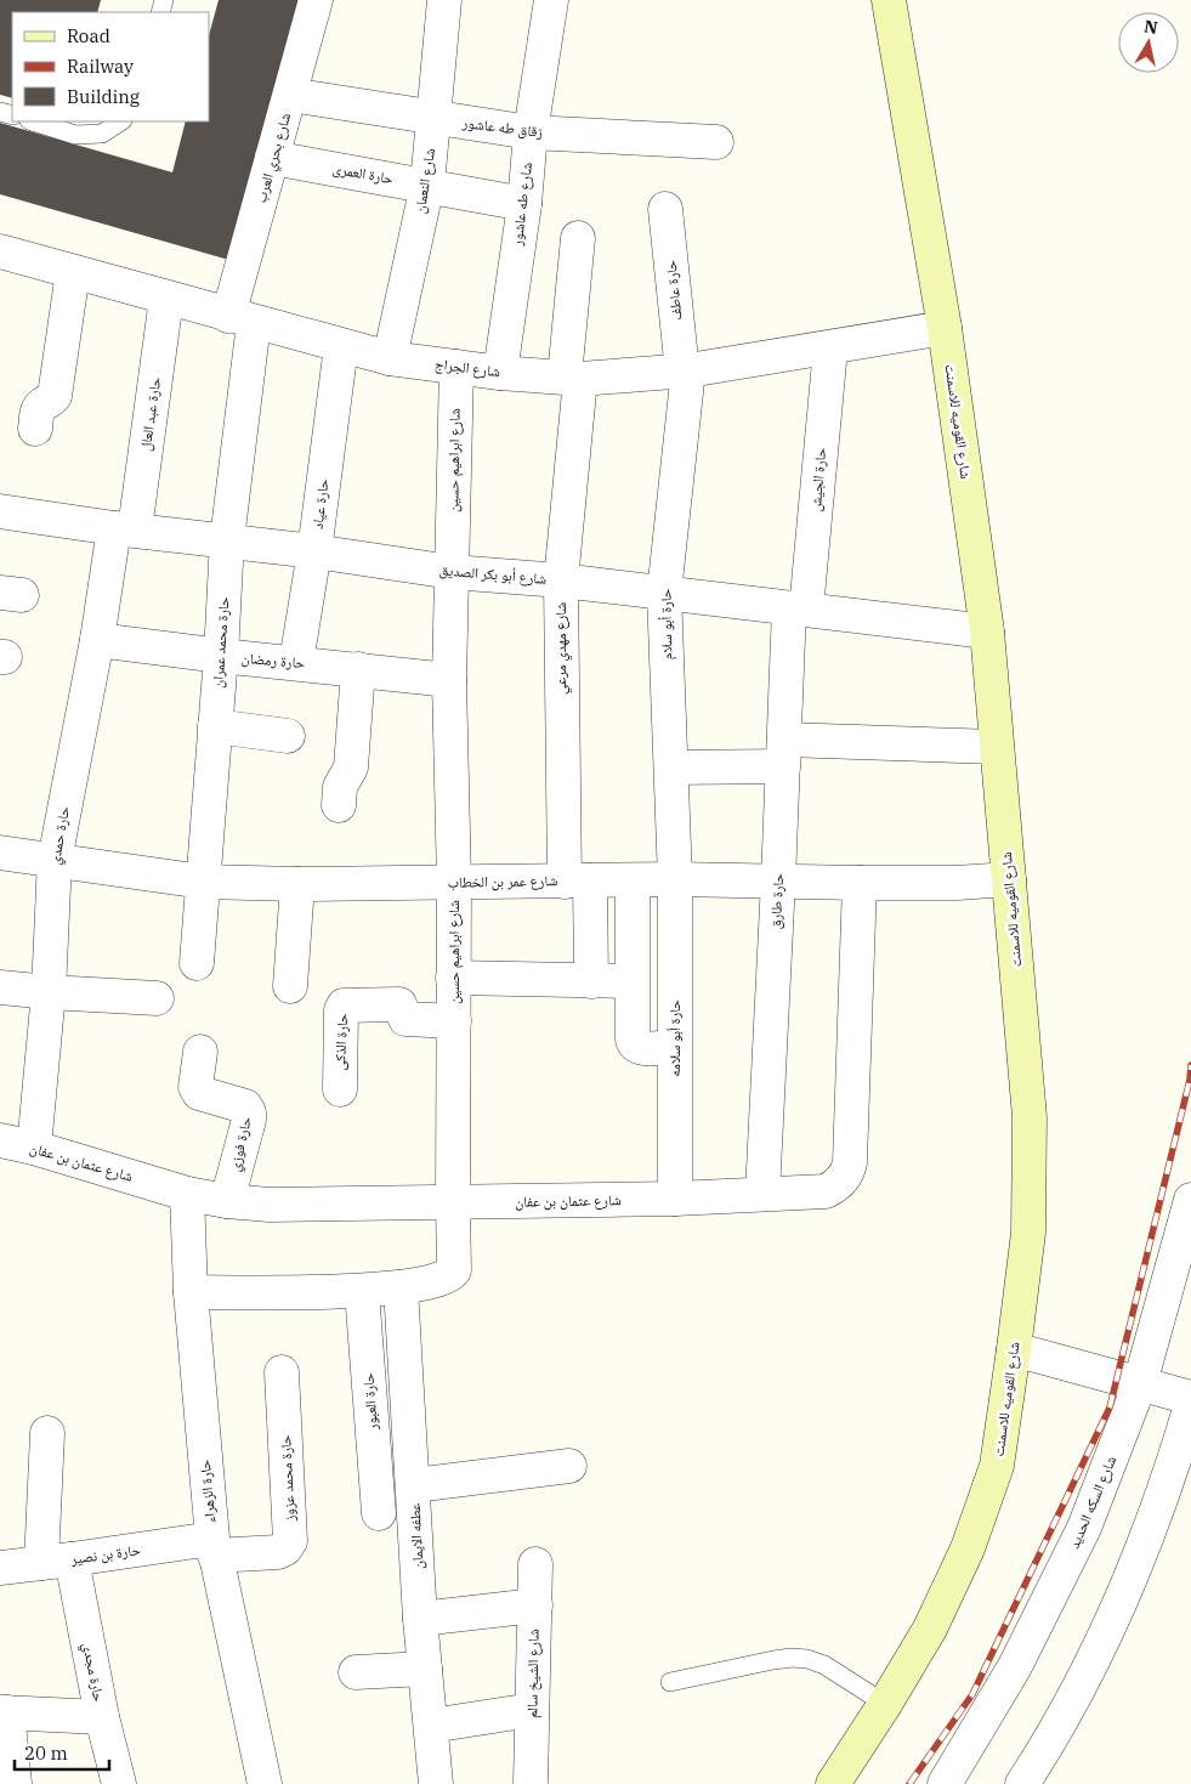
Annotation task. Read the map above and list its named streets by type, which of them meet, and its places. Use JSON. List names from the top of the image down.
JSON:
{
  "streets": {
    "main road": ["شارع القوميه للاسمنت"],
    "street": [
      "زقاق طه عاشور",
      "شارع بحري العرب",
      "حارة العمرى",
      "شارع النعمان",
      "شارع طه عاشور",
      "حارة عاطف",
      "شارع الجراج",
      "حارة عبد العال",
      "شارع ابراهيم حسين",
      "حارة الجيش",
      "حارة عياد",
      "شارع أبو بكر الصديق",
      "حارة أبو سلام",
      "حارة محمد عمران",
      "شارع مهدي مرعي",
      "حارة رمضان",
      "حارة حمدي",
      "شارع عمر بن الخطاب",
      "حارة طارق",
      "حارة أبو سلامه",
      "حارة الذكى",
      "حارة فوزي",
      "شارع عثمان بن عفان",
      "حارة العبور",
      "حارة محمد عزوز",
      "حارة الزهراء",
      "شارع السكه الحديد",
      "عطفه الايمان",
      "حارة بن نصير",
      "حارة مجدي",
      "شارع الشيخ سالم"
    ]
  },
  "crossings": [
    ["زقاق طه عاشور", "شارع بحري العرب"],
    ["زقاق طه عاشور", "شارع النعمان"],
    ["زقاق طه عاشور", "شارع طه عاشور"],
    ["شارع بحري العرب", "حارة العمرى"],
    ["شارع بحري العرب", "شارع الجراج"],
    ["شارع بحري العرب", "حارة محمد عمران"],
    ["حارة العمرى", "شارع النعمان"],
    ["حارة العمرى", "شارع طه عاشور"],
    ["شارع النعمان", "شارع الجراج"],
    ["شارع طه عاشور", "شارع الجراج"],
    ["حارة عاطف", "شارع الجراج"],
    ["حارة عاطف", "حارة أبو سلام"],
    ["شارع الجراج", "حارة عبد العال"],
    ["شارع الجراج", "شارع القوميه للاسمنت"],
    ["شارع الجراج", "شارع ابراهيم حسين"],
    ["شارع الجراج", "حارة الجيش"],
    ["شارع الجراج", "حارة عياد"],
    ["شارع الجراج", "حارة أبو سلام"],
    ["شارع الجراج", "حارة محمد عمران"],
    ["شارع الجراج", "شارع مهدي مرعي"],
    ["حارة عبد العال", "شارع أبو بكر الصديق"],
    ["حارة عبد العال", "حارة حمدي"],
    ["شارع القوميه للاسمنت", "شارع أبو بكر الصديق"],
    ["شارع القوميه للاسمنت", "شارع عمر بن الخطاب"],
    ["شارع ابراهيم حسين", "شارع أبو بكر الصديق"],
    ["شارع ابراهيم حسين", "حارة رمضان"],
    ["شارع ابراهيم حسين", "شارع عمر بن الخطاب"],
    ["شارع ابراهيم حسين", "حارة الذكى"],
    ["شارع ابراهيم حسين", "شارع عثمان بن عفان"],
    ["شارع ابراهيم حسين", "حارة العبور"],
    ["شارع ابراهيم حسين", "حارة الزهراء"],
    ["شارع ابراهيم حسين", "عطفه الايمان"],
    ["حارة الجيش", "شارع أبو بكر الصديق"],
    ["حارة الجيش", "حارة طارق"],
    ["حارة عياد", "شارع أبو بكر الصديق"],
    ["حارة عياد", "حارة رمضان"],
    ["شارع أبو بكر الصديق", "حارة أبو سلام"],
    ["شارع أبو بكر الصديق", "حارة محمد عمران"],
    ["شارع أبو بكر الصديق", "شارع مهدي مرعي"],
    ["شارع أبو بكر الصديق", "حارة حمدي"],
    ["شارع أبو بكر الصديق", "حارة طارق"],
    ["حارة أبو سلام", "شارع عمر بن الخطاب"],
    ["حارة أبو سلام", "حارة أبو سلامه"],
    ["حارة محمد عمران", "حارة رمضان"],
    ["حارة محمد عمران", "شارع عمر بن الخطاب"],
    ["شارع مهدي مرعي", "شارع عمر بن الخطاب"],
    ["حارة رمضان", "حارة حمدي"],
    ["حارة حمدي", "شارع عمر بن الخطاب"],
    ["حارة حمدي", "شارع عثمان بن عفان"],
    ["شارع عمر بن الخطاب", "حارة طارق"],
    ["شارع عمر بن الخطاب", "حارة أبو سلامه"],
    ["شارع عمر بن الخطاب", "شارع عثمان بن عفان"],
    ["حارة طارق", "شارع عثمان بن عفان"],
    ["حارة أبو سلامه", "شارع عثمان بن عفان"],
    ["حارة فوزي", "شارع عثمان بن عفان"],
    ["شارع عثمان بن عفان", "حارة الزهراء"],
    ["حارة محمد عزوز", "حارة الزهراء"],
    ["حارة محمد عزوز", "حارة بن نصير"],
    ["حارة الزهراء", "حارة بن نصير"],
    ["حارة بن نصير", "حارة مجدي"]
  ],
  "legend": ["Road", "Railway", "Building"],
  "scale_bar": "20 m",
  "north": "top"
}
